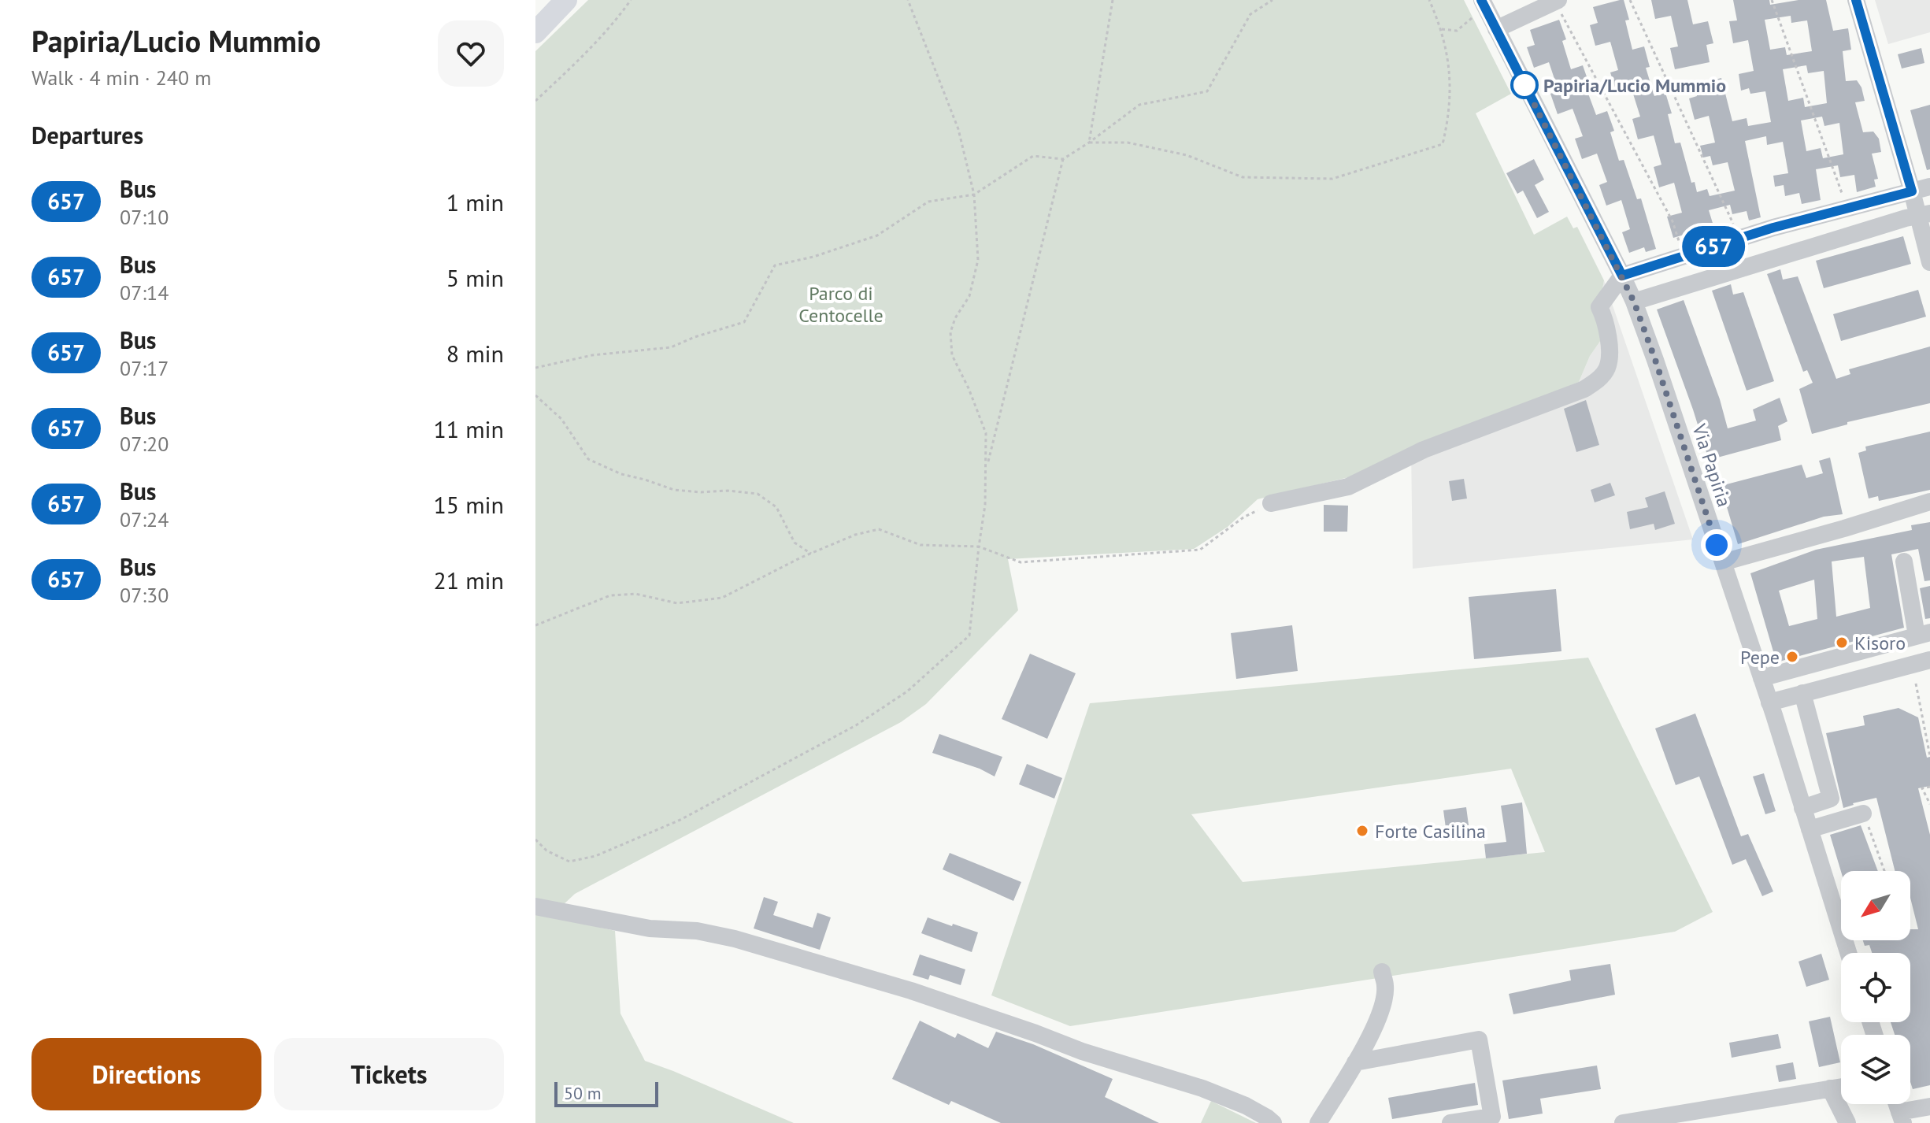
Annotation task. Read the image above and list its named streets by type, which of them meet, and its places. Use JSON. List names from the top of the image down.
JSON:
{
  "streets": {
    "street": ["Via Papiria"]
  },
  "parks": ["Parco di Centocelle"],
  "places": [
    "Papiria/Lucio Mummio",
    "Kisoro",
    "Pepe",
    "Forte Casilina"
  ],
  "lines": ["bus line 657"],
  "scale_bar": "50 m",
  "north": "bottom left",
  "page": {
    "heading": [
      ["Papiria/Lucio Mummio", "Walk · 4 min · 240 m"],
      "Departures"
    ],
    "on_map": "657",
    "list": [
      {
        "mark": "657",
        "name": "Bus",
        "note": "07:10",
        "value": "1 min"
      },
      {
        "mark": "657",
        "name": "Bus",
        "note": "07:14",
        "value": "5 min"
      },
      {
        "mark": "657",
        "name": "Bus",
        "note": "07:17",
        "value": "8 min"
      },
      {
        "mark": "657",
        "name": "Bus",
        "note": "07:20",
        "value": "11 min"
      },
      {
        "mark": "657",
        "name": "Bus",
        "note": "07:24",
        "value": "15 min"
      },
      {
        "mark": "657",
        "name": "Bus",
        "note": "07:30",
        "value": "21 min"
      }
    ],
    "buttons": ["Directions", "Tickets"],
    "scale": "50 m"
  }
}
